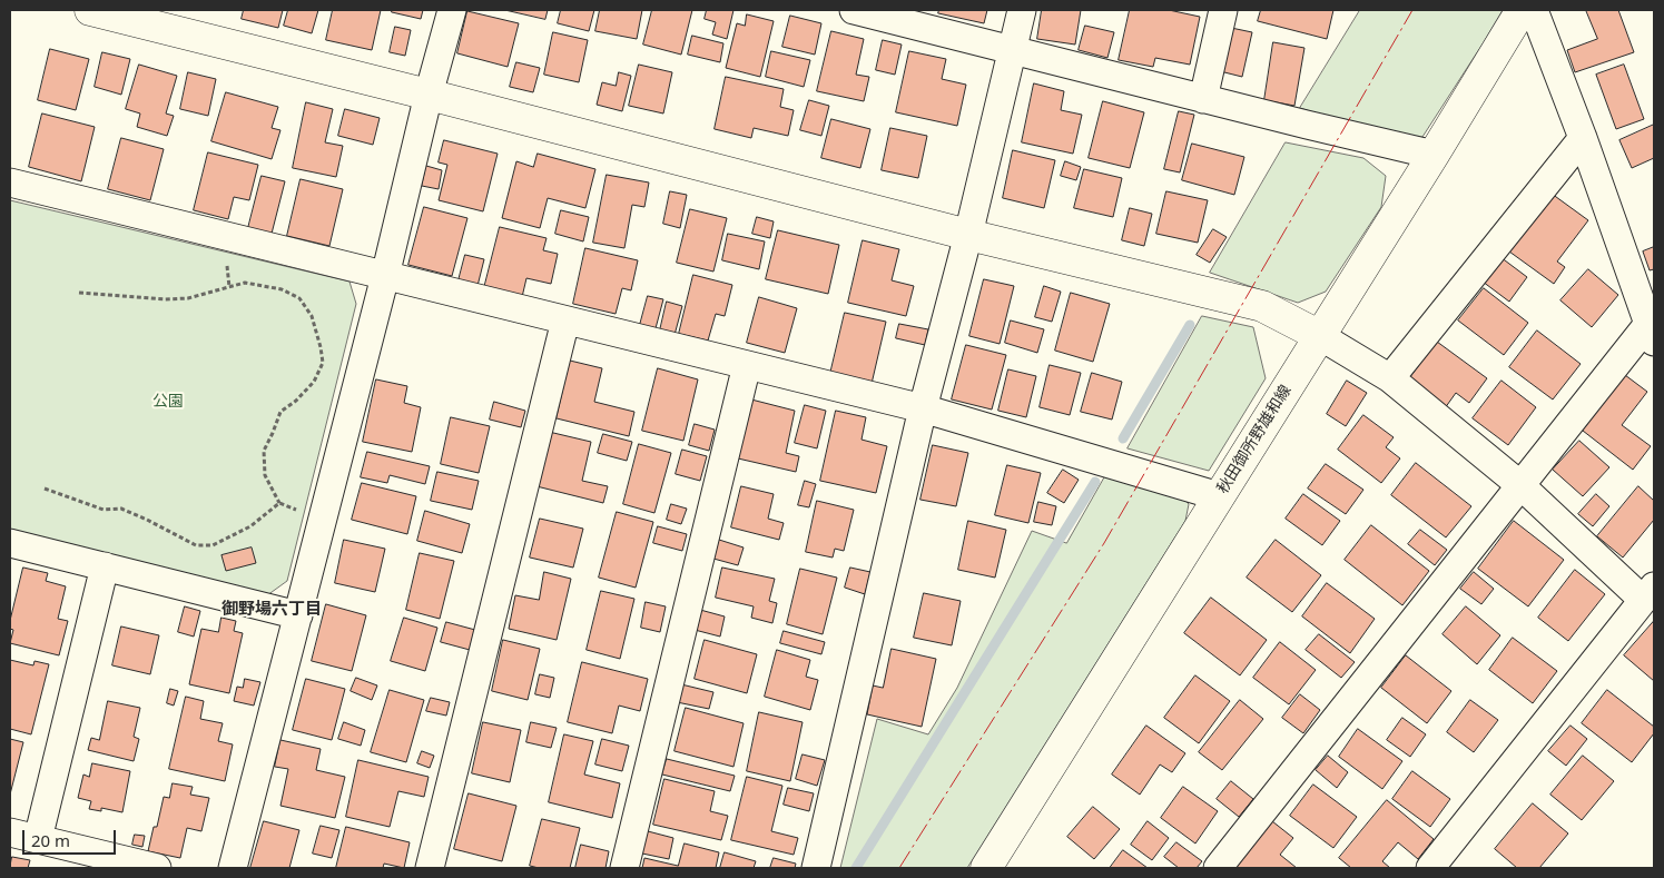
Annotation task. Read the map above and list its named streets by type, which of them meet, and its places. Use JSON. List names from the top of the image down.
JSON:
{
  "streets": {
    "street": ["秋田御所野雄和線"]
  },
  "districts": ["御野場六丁目"],
  "parks": ["公園"],
  "scale_bar": "20 m"
}
